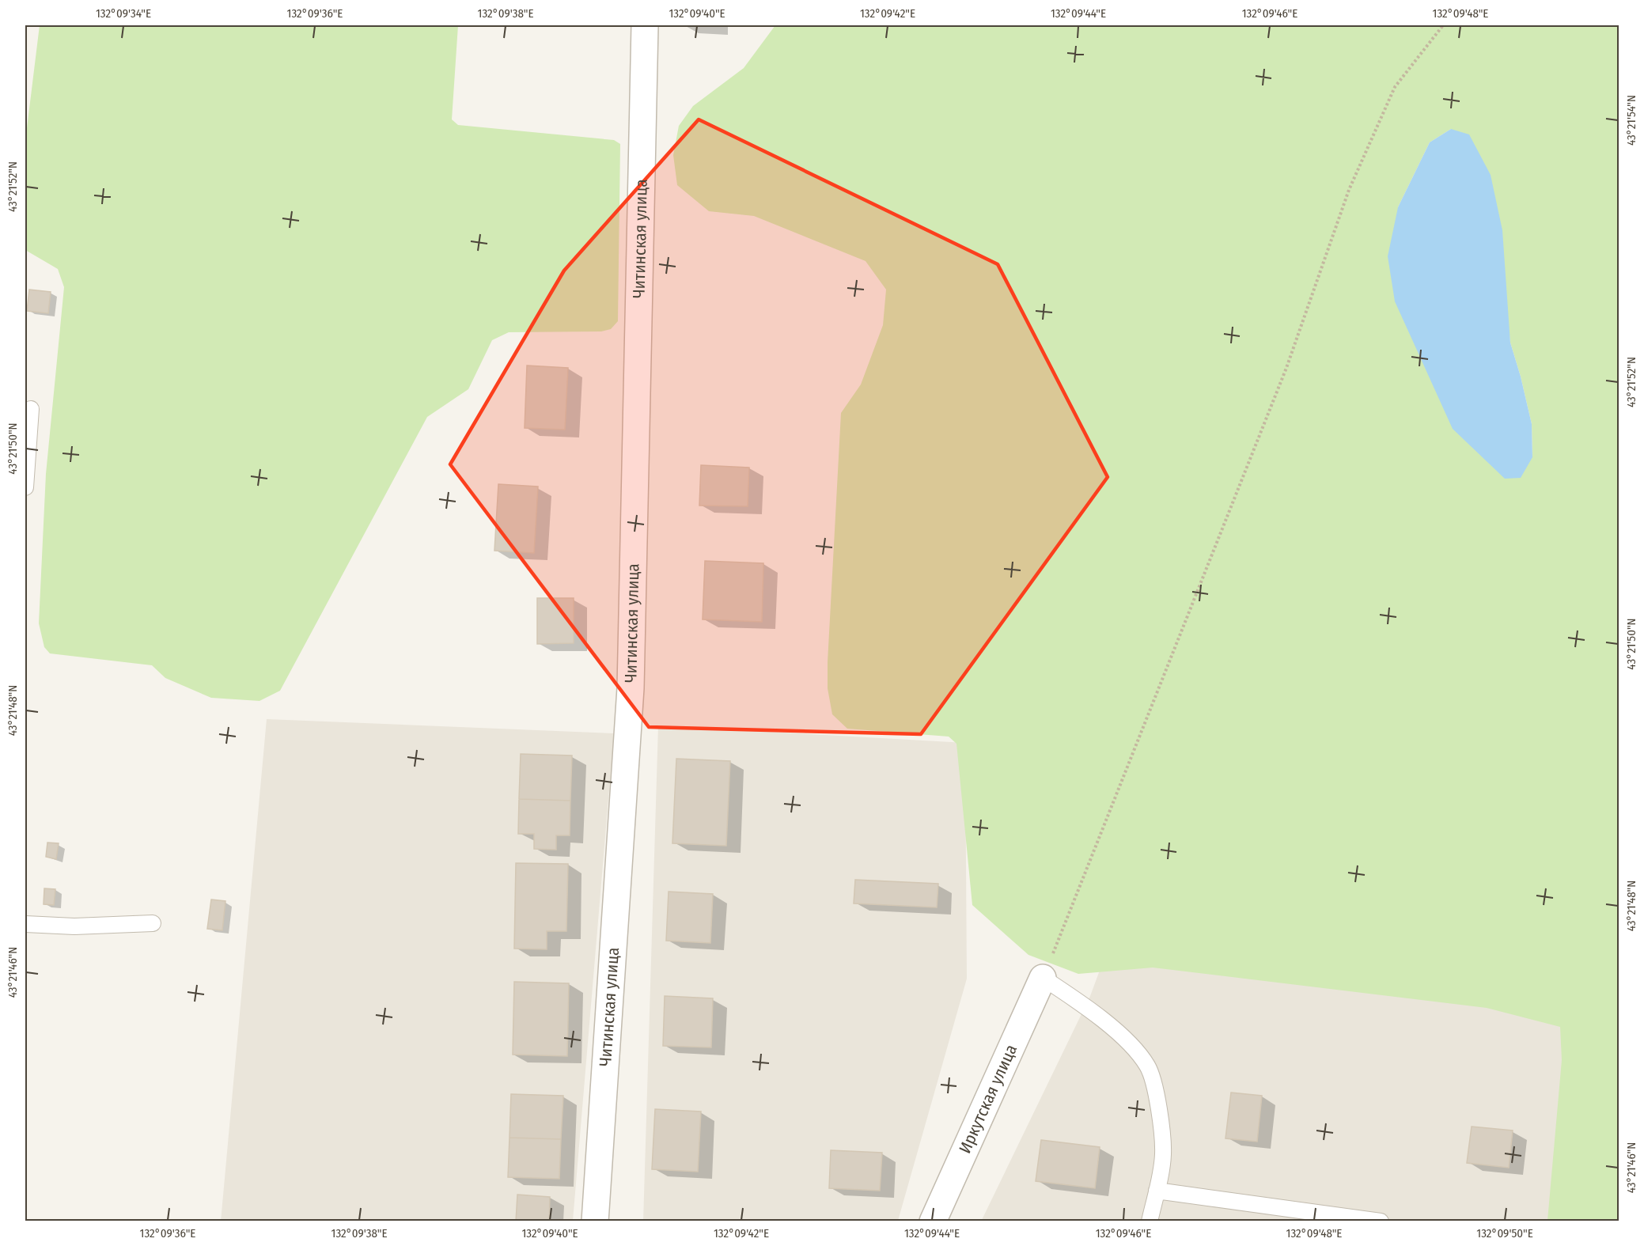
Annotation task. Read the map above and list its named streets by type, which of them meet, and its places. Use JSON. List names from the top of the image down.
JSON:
{
  "streets": {
    "street": ["Читинская улица", "Иркутская улица"]
  },
  "coordinates": [
    "132°09'34\"E",
    "132°09'36\"E",
    "132°09'38\"E",
    "132°09'40\"E",
    "132°09'42\"E",
    "132°09'44\"E",
    "132°09'46\"E",
    "132°09'48\"E",
    "43°21'54\"N",
    "43°21'52\"N",
    "43°21'50\"N",
    "43°21'48\"N",
    "43°21'46\"N",
    "132°09'50\"E"
  ]
}
